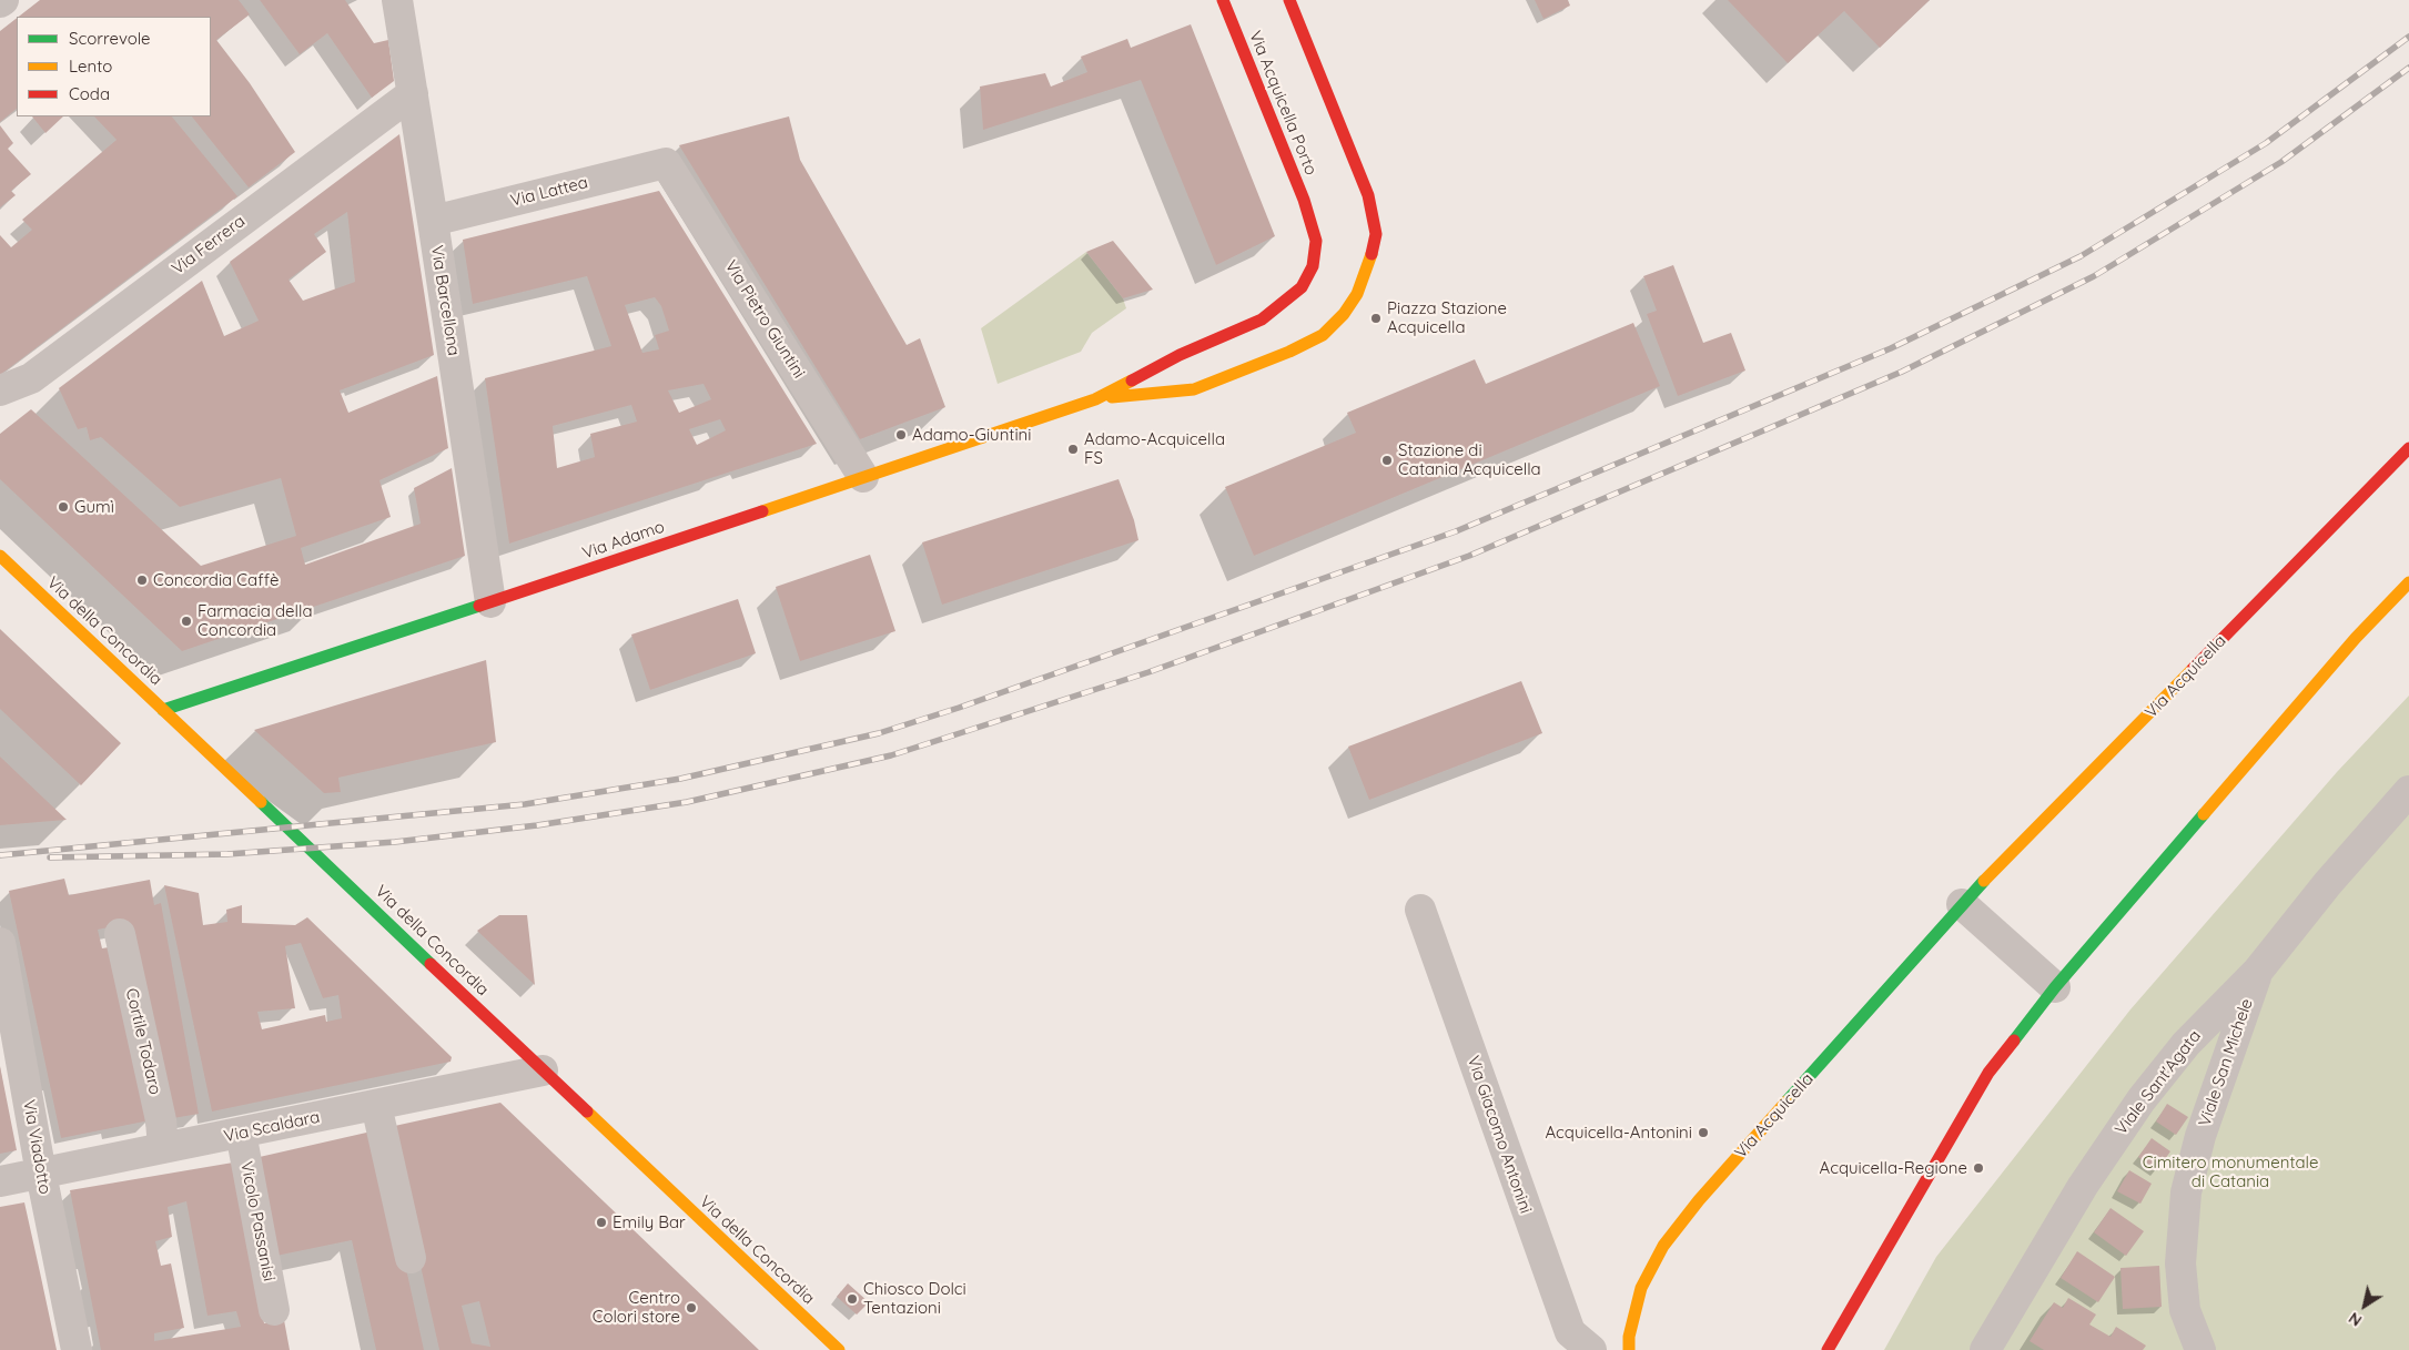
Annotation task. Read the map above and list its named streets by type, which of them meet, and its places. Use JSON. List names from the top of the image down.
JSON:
{
  "streets": {
    "main road": [
      "Via Acquicella Porto",
      "Via Adamo",
      "Via della Concordia",
      "Via Acquicella"
    ],
    "street": [
      "Via Lattea",
      "Via Ferrera",
      "Via Barcellona",
      "Via Pietro Giuntini",
      "Cortile Todaro",
      "Viale San Michele",
      "Viale Sant'Agata",
      "Via Scaldara",
      "Via Giacomo Antonini",
      "Via Viadotto",
      "Vicolo Passanisi"
    ]
  },
  "crossings": [
    ["Via Acquicella Porto", "Via Adamo"],
    ["Via Lattea", "Via Barcellona"],
    ["Via Lattea", "Via Pietro Giuntini"],
    ["Via Ferrera", "Via Barcellona"],
    ["Via Barcellona", "Via Adamo"],
    ["Via Pietro Giuntini", "Via Adamo"],
    ["Via Adamo", "Via della Concordia"],
    ["Via della Concordia", "Via Scaldara"],
    ["Cortile Todaro", "Via Scaldara"],
    ["Viale San Michele", "Viale Sant'Agata"],
    ["Via Scaldara", "Via Viadotto"],
    ["Via Scaldara", "Vicolo Passanisi"]
  ],
  "parks": ["Cimitero monumentale di Catania"],
  "places": [
    "Piazza Stazione Acquicella",
    "Adamo-Giuntini",
    "Adamo-Acquicella FS",
    "Stazione di Catania Acquicella",
    "Gumì",
    "Concordia Caffè",
    "Farmacia della Concordia",
    "Acquicella-Antonini",
    "Acquicella-Regione",
    "Emily Bar",
    "Chiosco Dolci Tentazioni",
    "Centro Colori store"
  ],
  "legend": ["Scorrevole", "Lento", "Coda"],
  "north": "bottom left"
}
